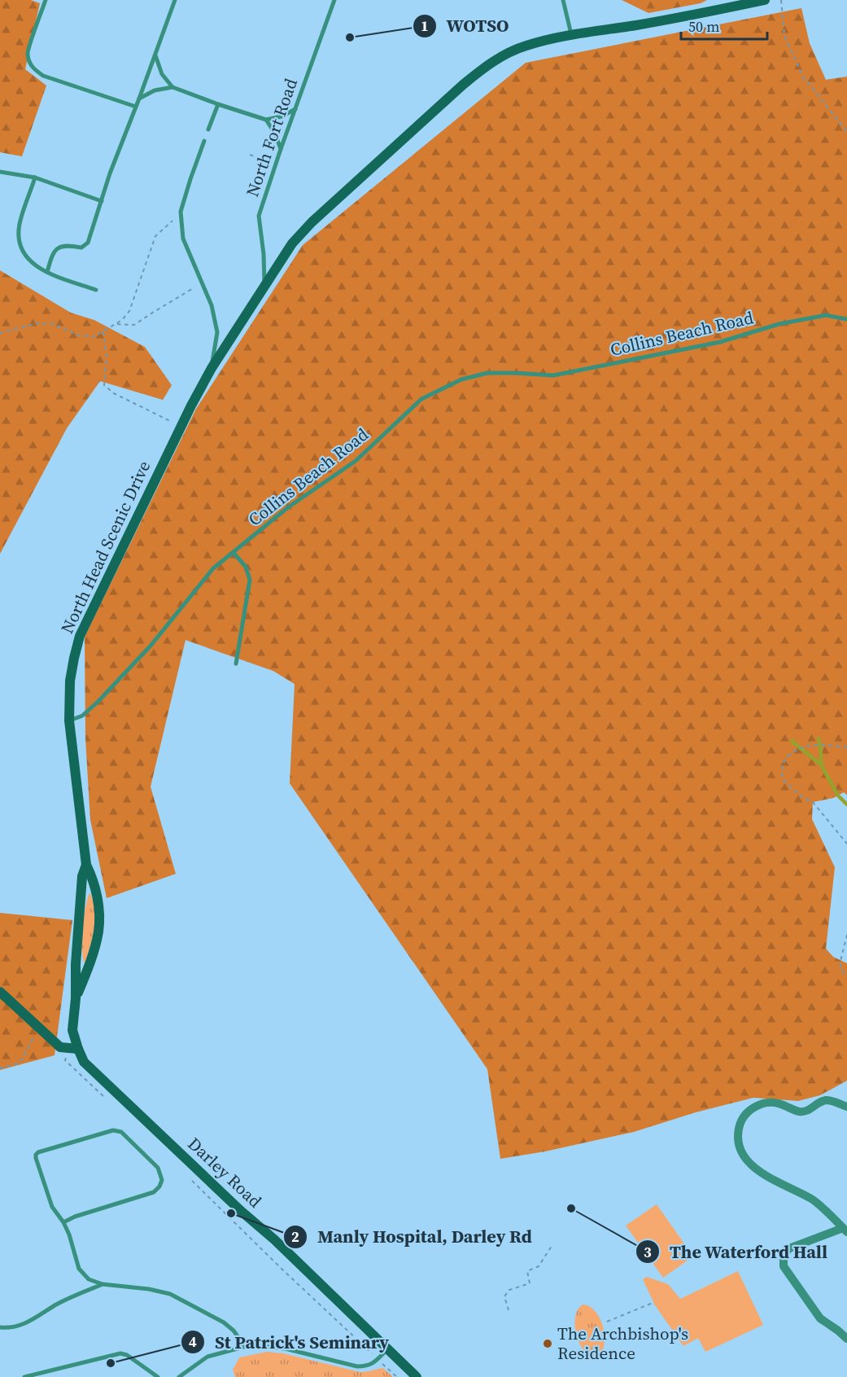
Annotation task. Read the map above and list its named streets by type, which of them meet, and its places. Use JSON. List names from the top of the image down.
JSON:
{
  "streets": {
    "street": ["North Head Scenic Drive", "Darley Road"],
    "lane": ["North Fort Road", "Collins Beach Road"]
  },
  "crossings": [
    ["North Fort Road", "North Head Scenic Drive"],
    ["Collins Beach Road", "North Head Scenic Drive"],
    ["North Head Scenic Drive", "Darley Road"]
  ],
  "places": [
    "WOTSO",
    "The Waterford Hall",
    "Manly Hospital, Darley Rd",
    "The Archbishop's Residence",
    "St Patrick's Seminary"
  ],
  "scale_bar": "50 m"
}
